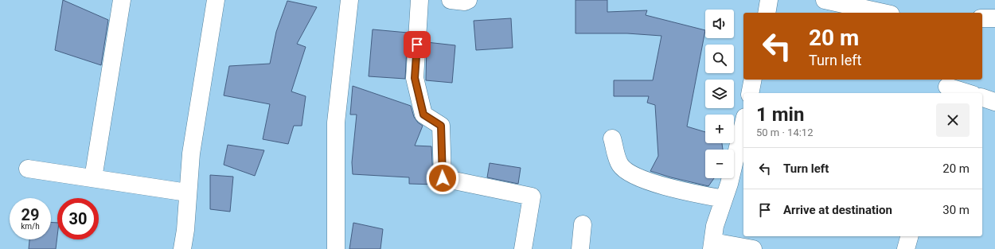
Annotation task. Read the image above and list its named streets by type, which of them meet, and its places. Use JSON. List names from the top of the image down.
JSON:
{
  "page": {
    "map_buttons": ["+", "−"],
    "turn": ["20 m", "Turn left"],
    "heading": ["1 min", "50 m · 14:12"],
    "list": [
      {
        "name": "Turn left",
        "value": "20 m"
      },
      {
        "name": "Arrive at destination",
        "value": "30 m"
      }
    ],
    "speed": "29 km/h",
    "limit": "30"
  }
}
